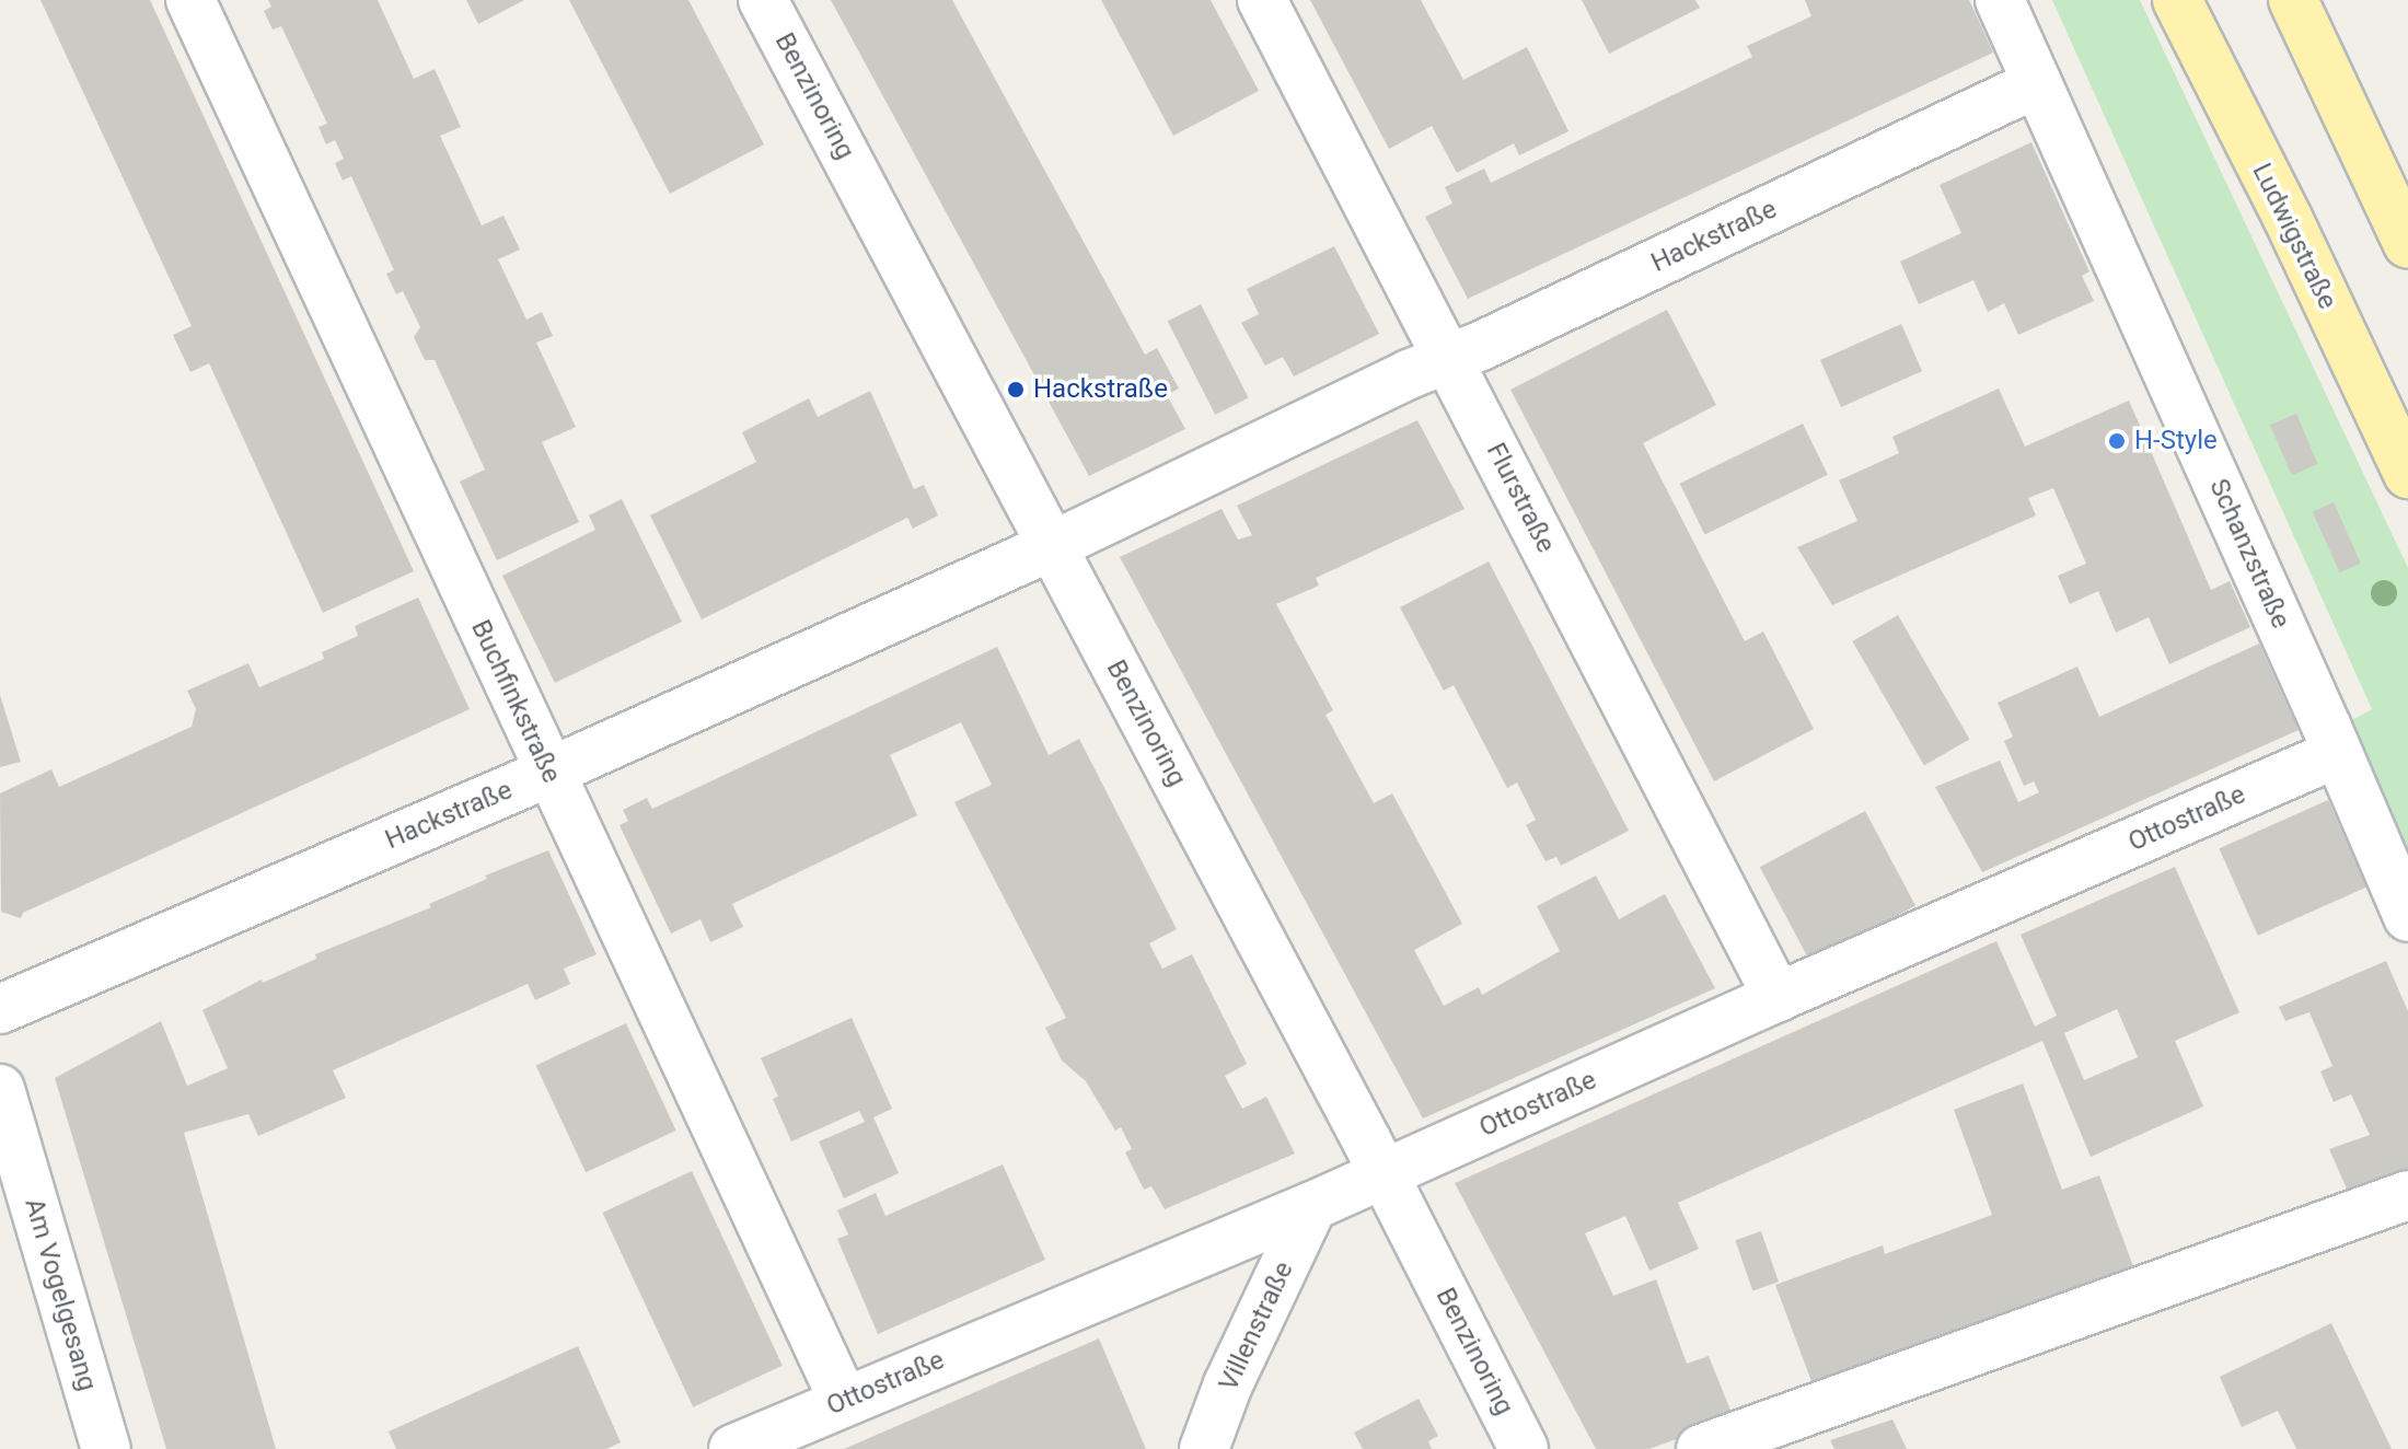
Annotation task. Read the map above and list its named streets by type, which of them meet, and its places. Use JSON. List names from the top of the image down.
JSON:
{
  "streets": {
    "main road": ["Ludwigstraße"],
    "street": [
      "Benzinoring",
      "Hackstraße",
      "Flurstraße",
      "Schanzstraße",
      "Buchfinkstraße",
      "Ottostraße",
      "Am Vogelgesang",
      "Villenstraße"
    ]
  },
  "crossings": [
    ["Benzinoring", "Hackstraße"],
    ["Benzinoring", "Ottostraße"],
    ["Hackstraße", "Flurstraße"],
    ["Hackstraße", "Schanzstraße"],
    ["Hackstraße", "Buchfinkstraße"],
    ["Flurstraße", "Ottostraße"],
    ["Schanzstraße", "Ottostraße"],
    ["Buchfinkstraße", "Ottostraße"],
    ["Ottostraße", "Villenstraße"]
  ],
  "places": ["Hackstraße", "H-Style"]
}
